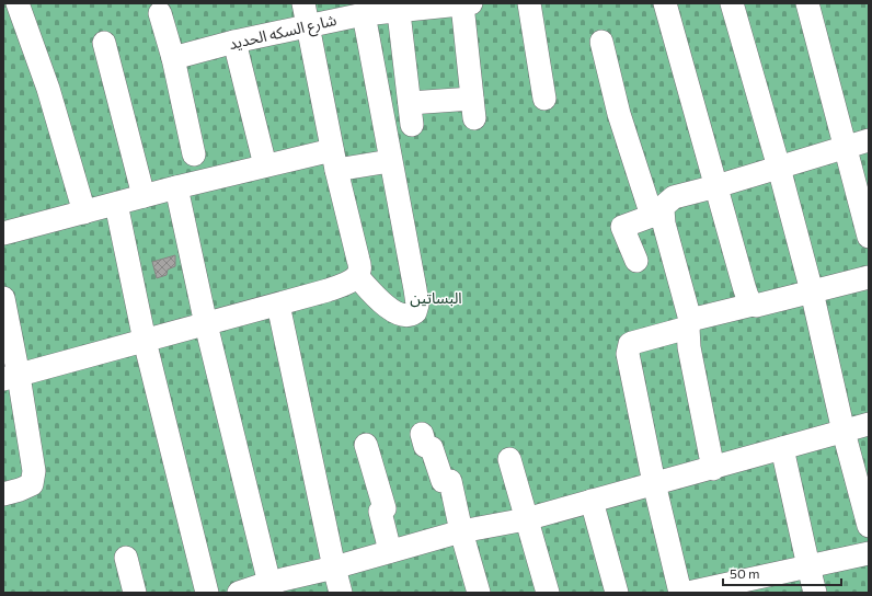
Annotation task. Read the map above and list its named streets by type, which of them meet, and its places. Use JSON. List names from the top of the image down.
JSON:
{
  "streets": {
    "lane": ["شارع السكه الحديد"]
  },
  "parks": ["البساتين"],
  "scale_bar": "50 m"
}
